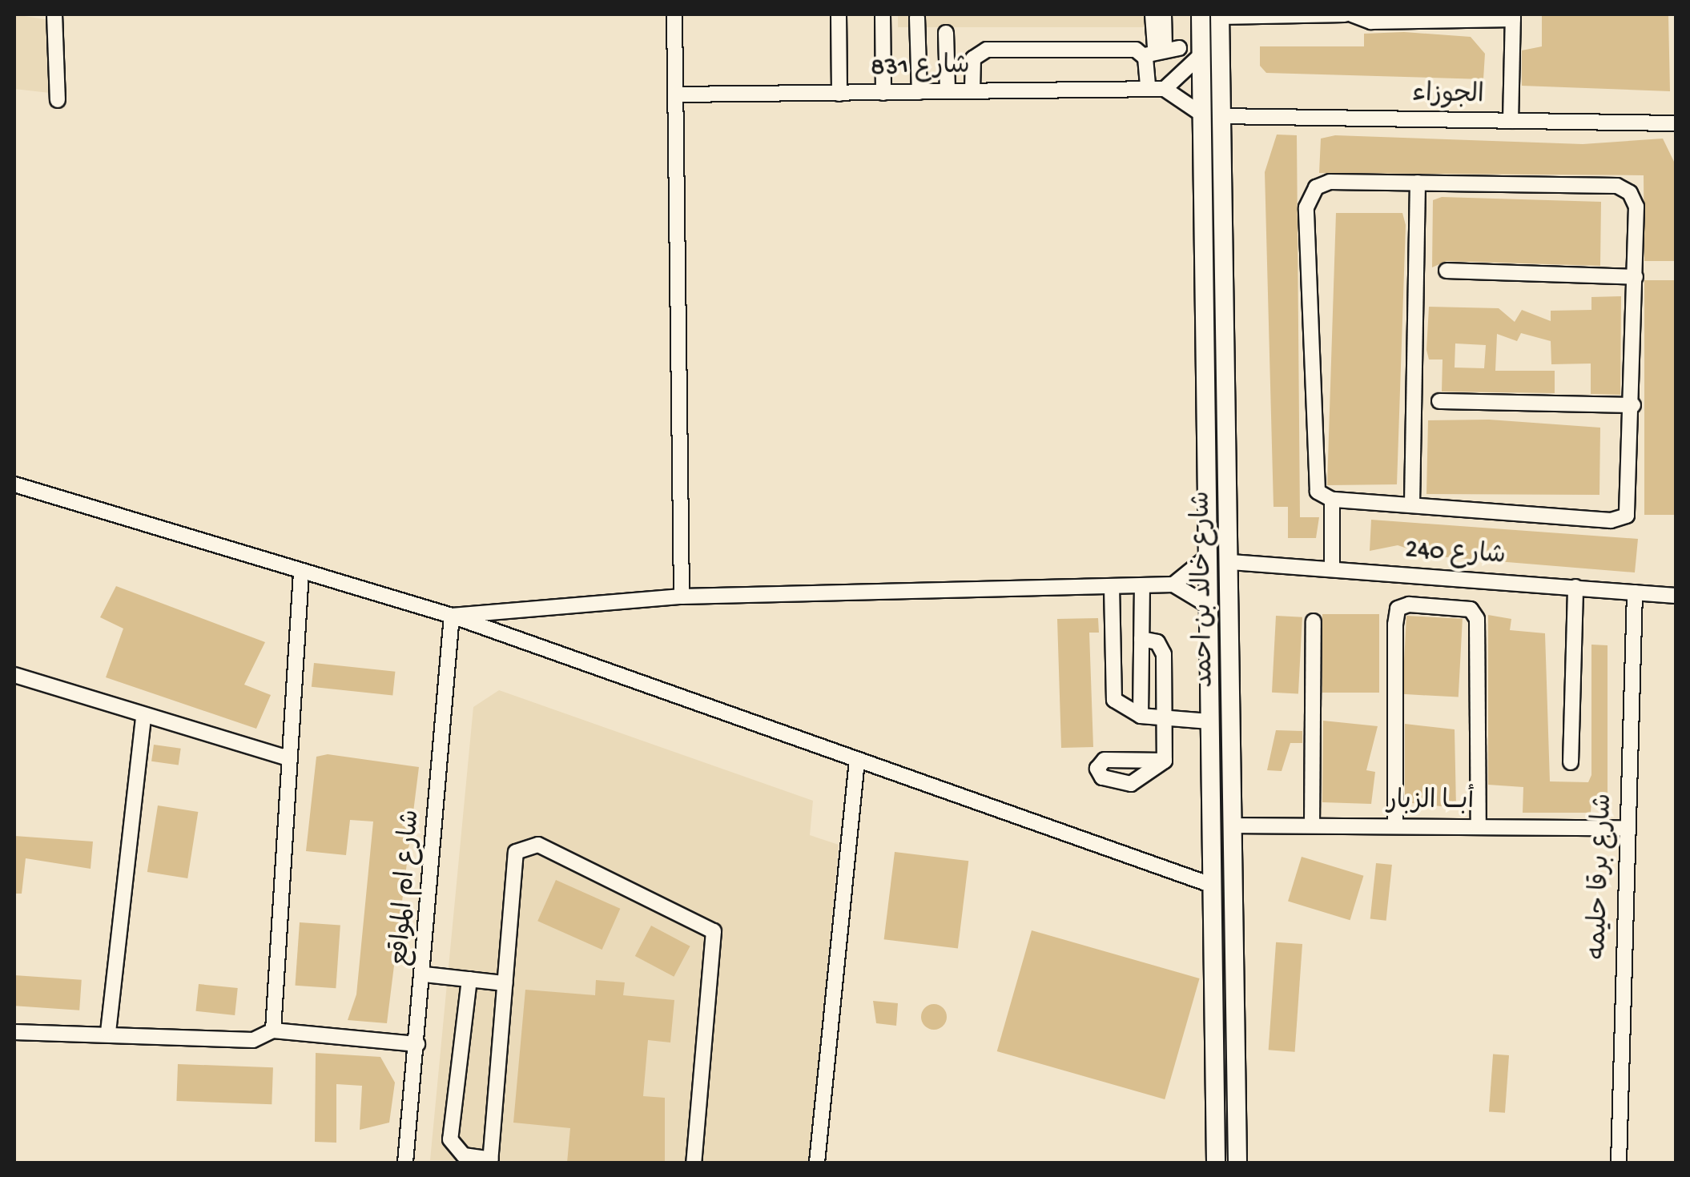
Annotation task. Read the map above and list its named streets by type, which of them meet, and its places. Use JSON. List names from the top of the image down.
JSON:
{
  "streets": {
    "main road": ["شارع خالد بن احمد"],
    "street": [
      "شارع 831",
      "الجوزاء",
      "شارع 240",
      "أبــا الزبار",
      "شارع برقا حليمه",
      "شارع ام المواقع"
    ]
  },
  "crossings": [
    ["الجوزاء", "شارع خالد بن احمد"],
    ["شارع 240", "شارع خالد بن احمد"],
    ["شارع 240", "شارع برقا حليمه"],
    ["شارع خالد بن احمد", "أبــا الزبار"],
    ["أبــا الزبار", "شارع برقا حليمه"]
  ]
}
